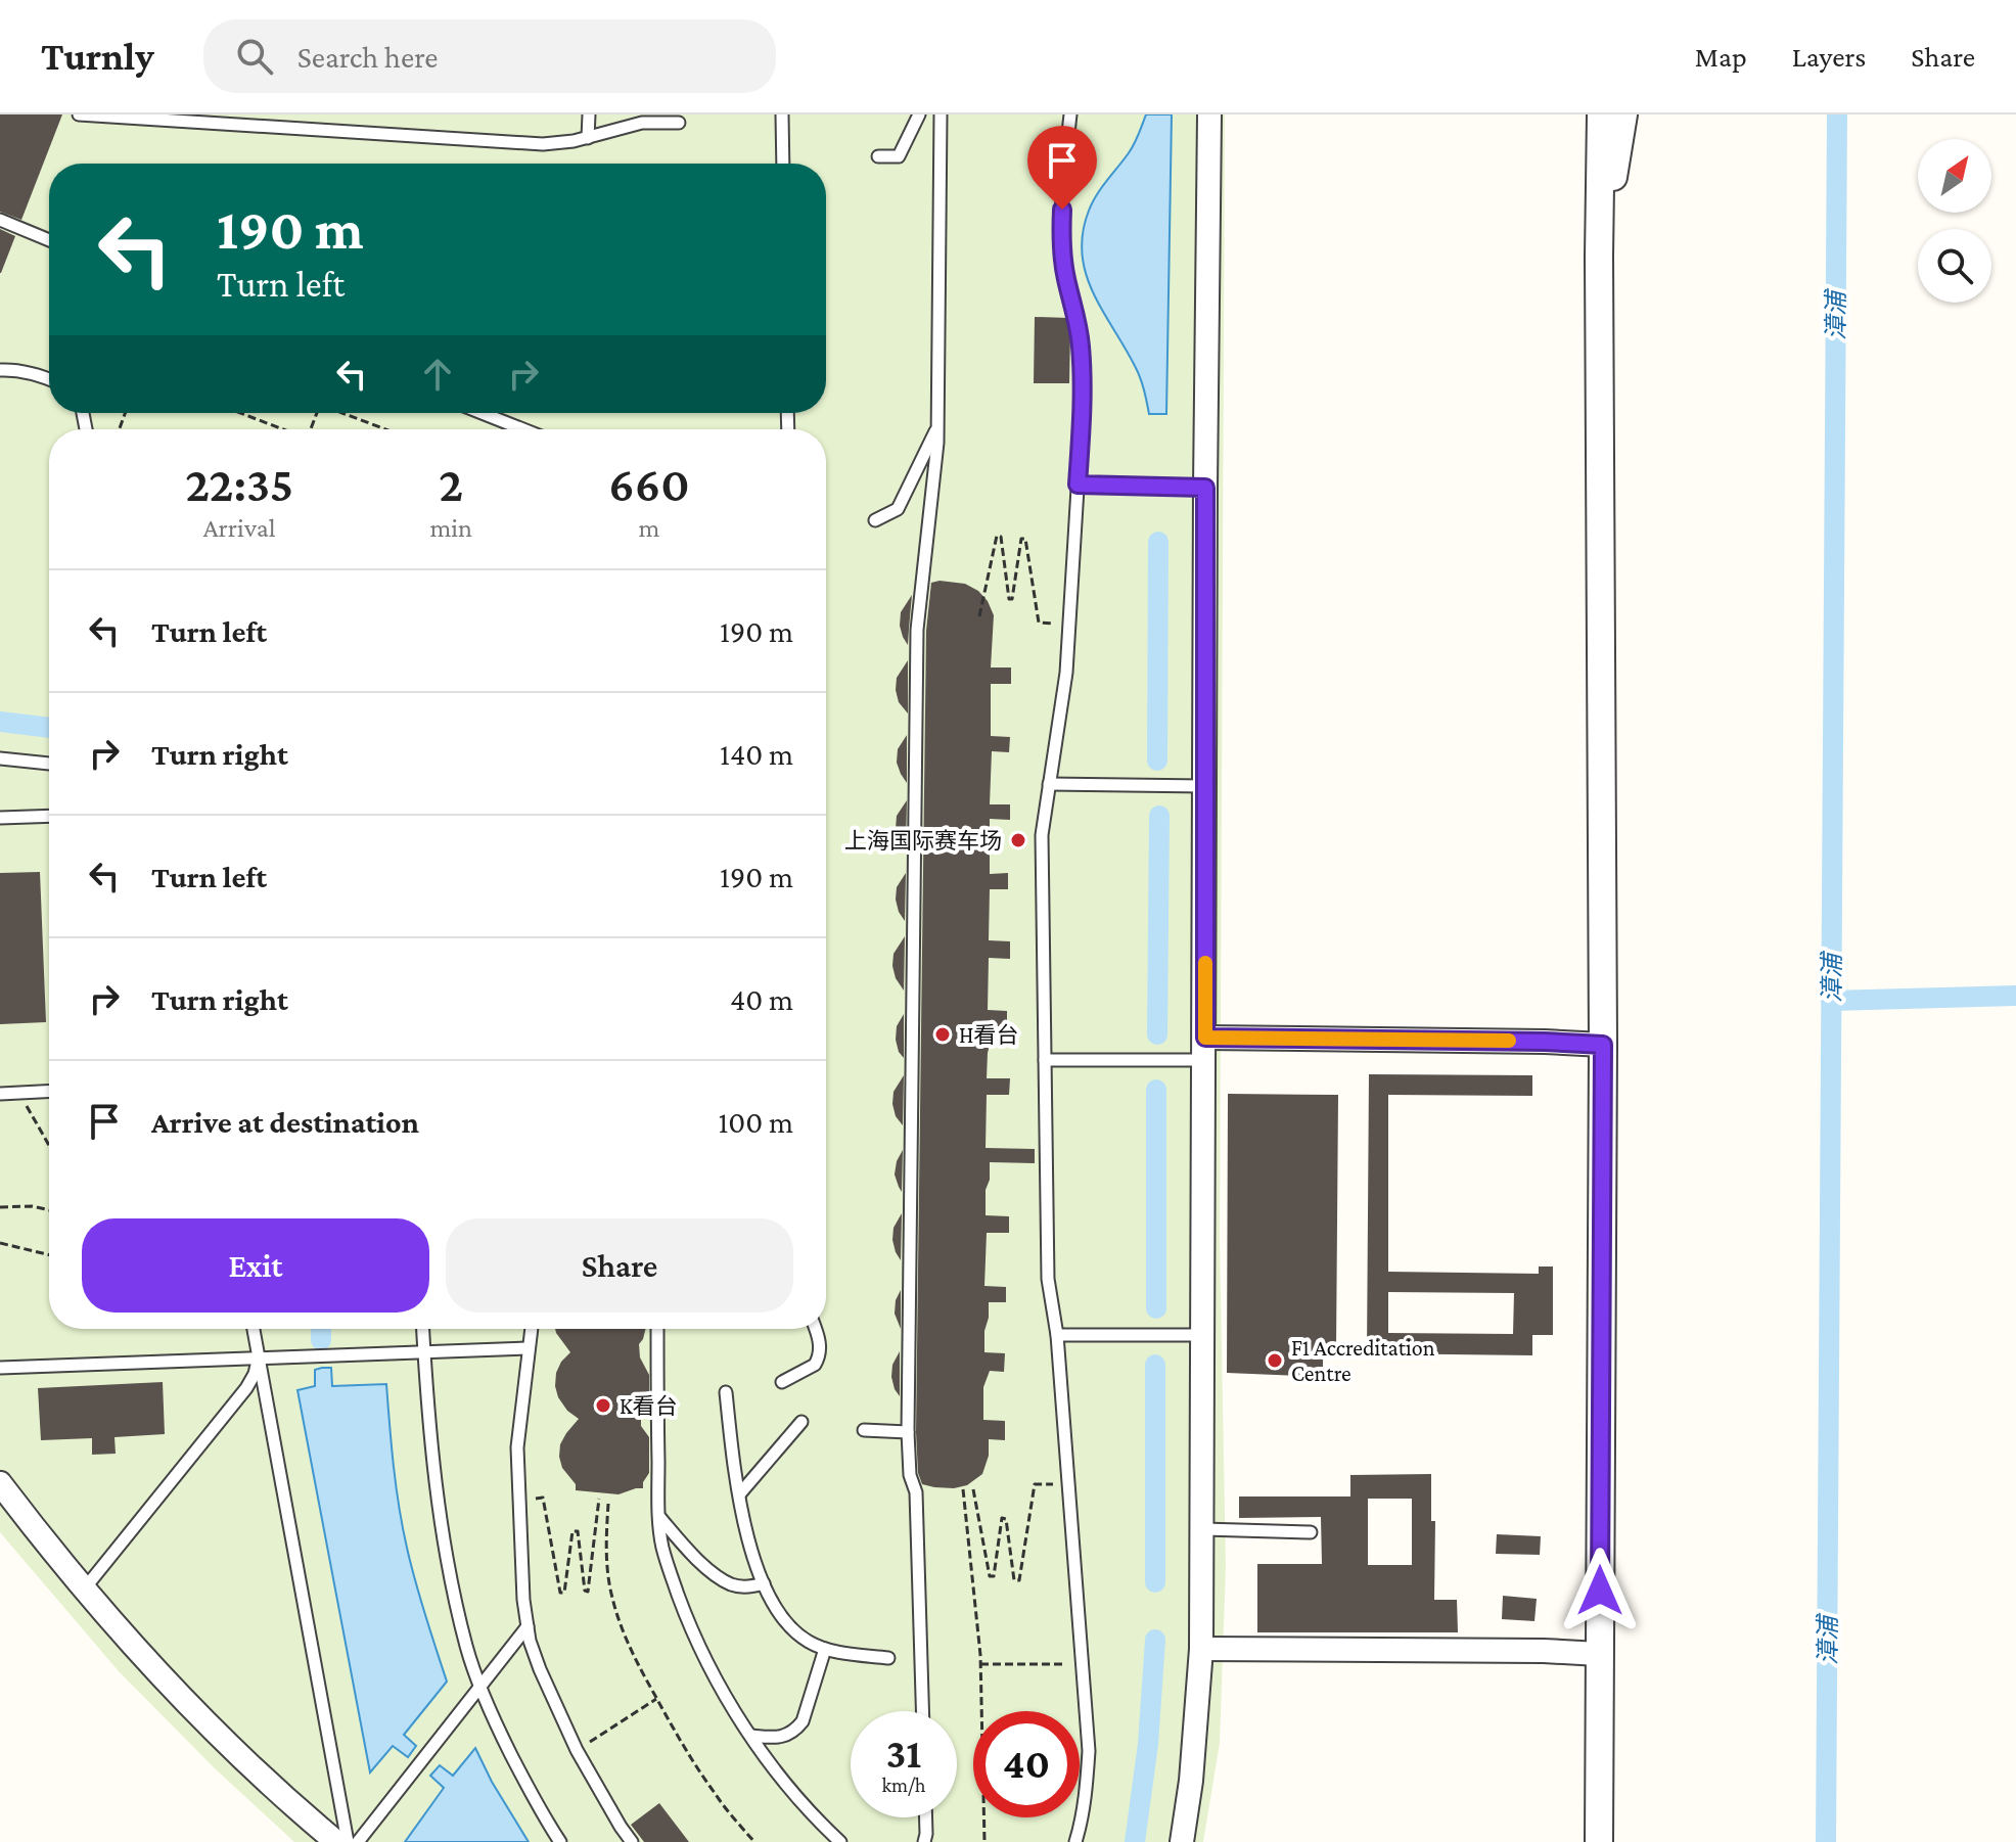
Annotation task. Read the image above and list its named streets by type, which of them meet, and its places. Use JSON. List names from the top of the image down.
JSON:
{
  "water": ["漳浦"],
  "places": [
    "上海国际赛车场",
    "H看台",
    "F1 Accreditation Centre",
    "K看台"
  ],
  "north": "top right",
  "page": {
    "header": "Turnly",
    "search": "Search here",
    "nav": ["Map", "Layers", "Share"],
    "turn": ["190 m", "Turn left"],
    "eta": [
      "22:35",
      "Arrival",
      "2",
      "min",
      "660",
      "m"
    ],
    "list": [
      {
        "name": "Turn left",
        "value": "190 m"
      },
      {
        "name": "Turn right",
        "value": "140 m"
      },
      {
        "name": "Turn left",
        "value": "190 m"
      },
      {
        "name": "Turn right",
        "value": "40 m"
      },
      {
        "name": "Arrive at destination",
        "value": "100 m"
      }
    ],
    "buttons": ["Exit", "Share"],
    "speed": "31 km/h",
    "limit": "40"
  }
}
